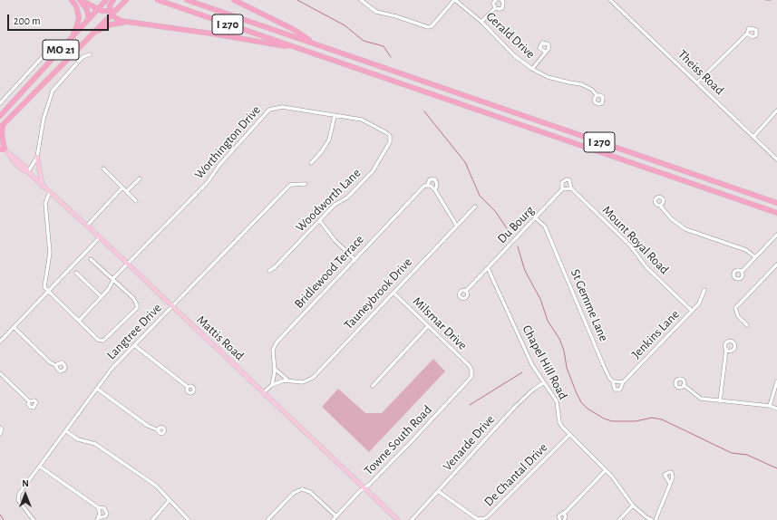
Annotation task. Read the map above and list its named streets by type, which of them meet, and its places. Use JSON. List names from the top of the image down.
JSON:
{
  "streets": {
    "highway": ["I 270", "MO 21"],
    "main road": ["Mattis Road"],
    "street": [
      "Gerald Drive",
      "Theiss Road",
      "Worthington Drive",
      "Woodworth Lane",
      "Du Bourg",
      "Mount Royal Road",
      "Bridlewood Terrace",
      "Tauneybrook Drive",
      "St Gemme Lane",
      "Milsmar Drive",
      "Langtree Drive",
      "Jenkins Lane",
      "Chapel Hill Road",
      "Towne South Road",
      "Venarde Drive",
      "De Chantal Drive"
    ]
  },
  "crossings": [
    ["Worthington Drive", "Woodworth Lane"],
    ["Worthington Drive", "Mattis Road"],
    ["Du Bourg", "Mount Royal Road"],
    ["Du Bourg", "St Gemme Lane"],
    ["Du Bourg", "Chapel Hill Road"],
    ["Mount Royal Road", "Jenkins Lane"],
    ["Bridlewood Terrace", "Tauneybrook Drive"],
    ["Tauneybrook Drive", "Milsmar Drive"],
    ["Tauneybrook Drive", "Mattis Road"],
    ["Milsmar Drive", "Towne South Road"],
    ["Langtree Drive", "Mattis Road"],
    ["Mattis Road", "Towne South Road"],
    ["Chapel Hill Road", "Venarde Drive"],
    ["Chapel Hill Road", "De Chantal Drive"],
    ["Venarde Drive", "De Chantal Drive"]
  ],
  "scale_bar": "200 m",
  "north": "top"
}
